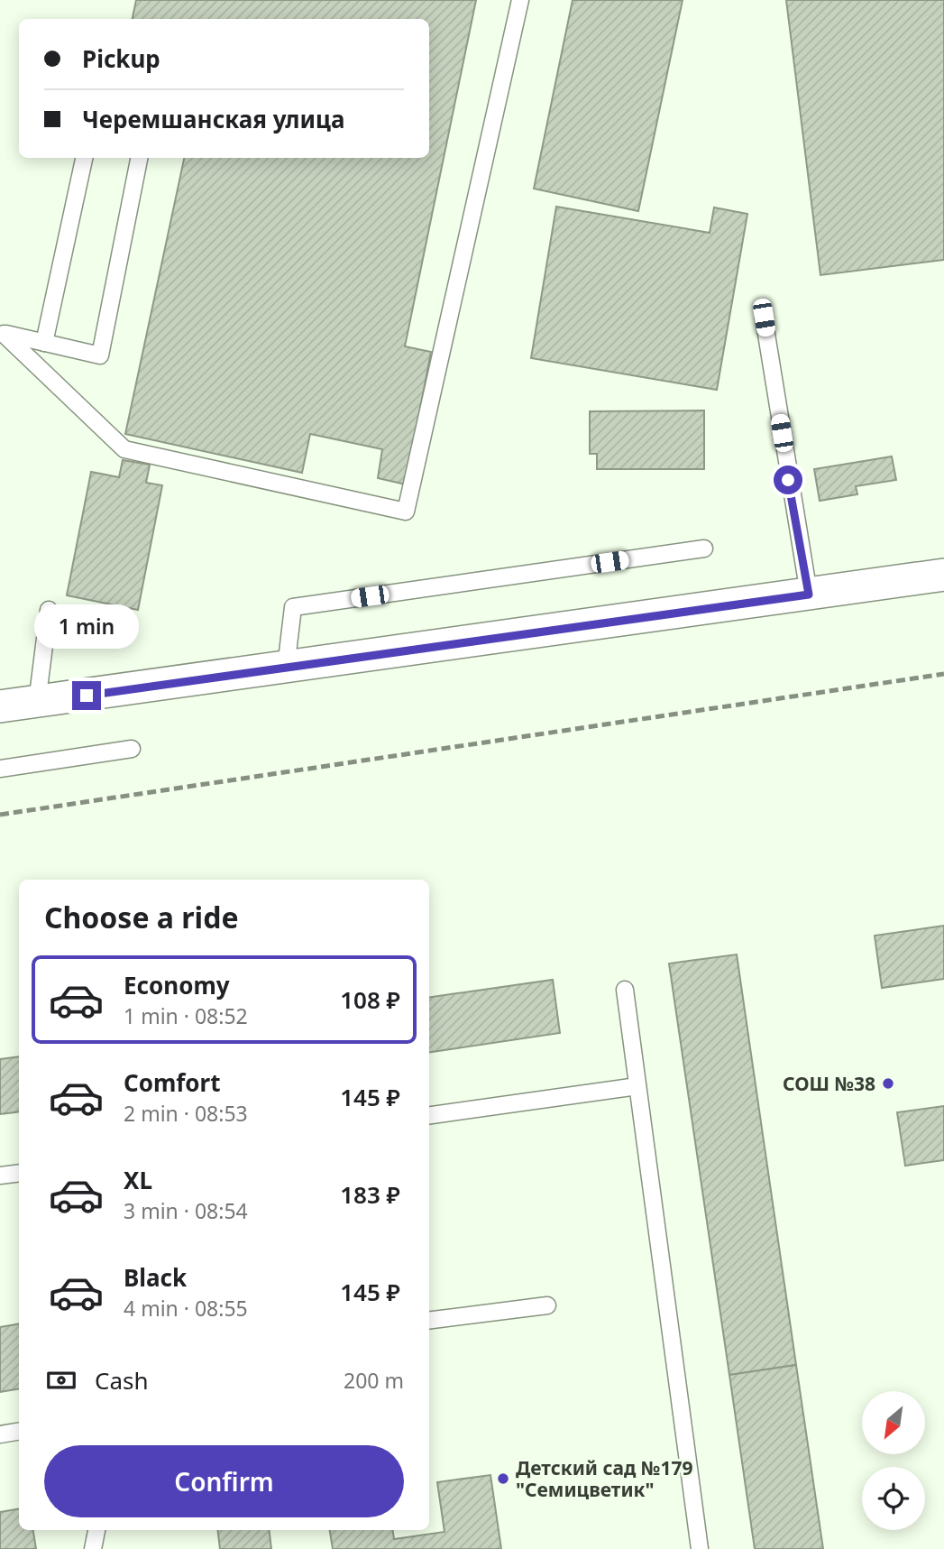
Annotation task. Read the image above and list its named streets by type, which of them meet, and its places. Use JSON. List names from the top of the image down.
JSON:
{
  "places": ["СОШ №38", "Детский сад №179 \"Семицветик\""],
  "north": "bottom left",
  "page": {
    "banner": ["Pickup", "Черемшанская улица"],
    "bubble": "1 min",
    "heading": "Choose a ride",
    "list": [
      {
        "name": "Economy",
        "note": "1 min · 08:52",
        "value": "108 ₽"
      },
      {
        "name": "Comfort",
        "note": "2 min · 08:53",
        "value": "145 ₽"
      },
      {
        "name": "XL",
        "note": "3 min · 08:54",
        "value": "183 ₽"
      },
      {
        "name": "Black",
        "note": "4 min · 08:55",
        "value": "145 ₽"
      }
    ],
    "pay": ["Cash", "200 m"],
    "buttons": "Confirm"
  }
}
